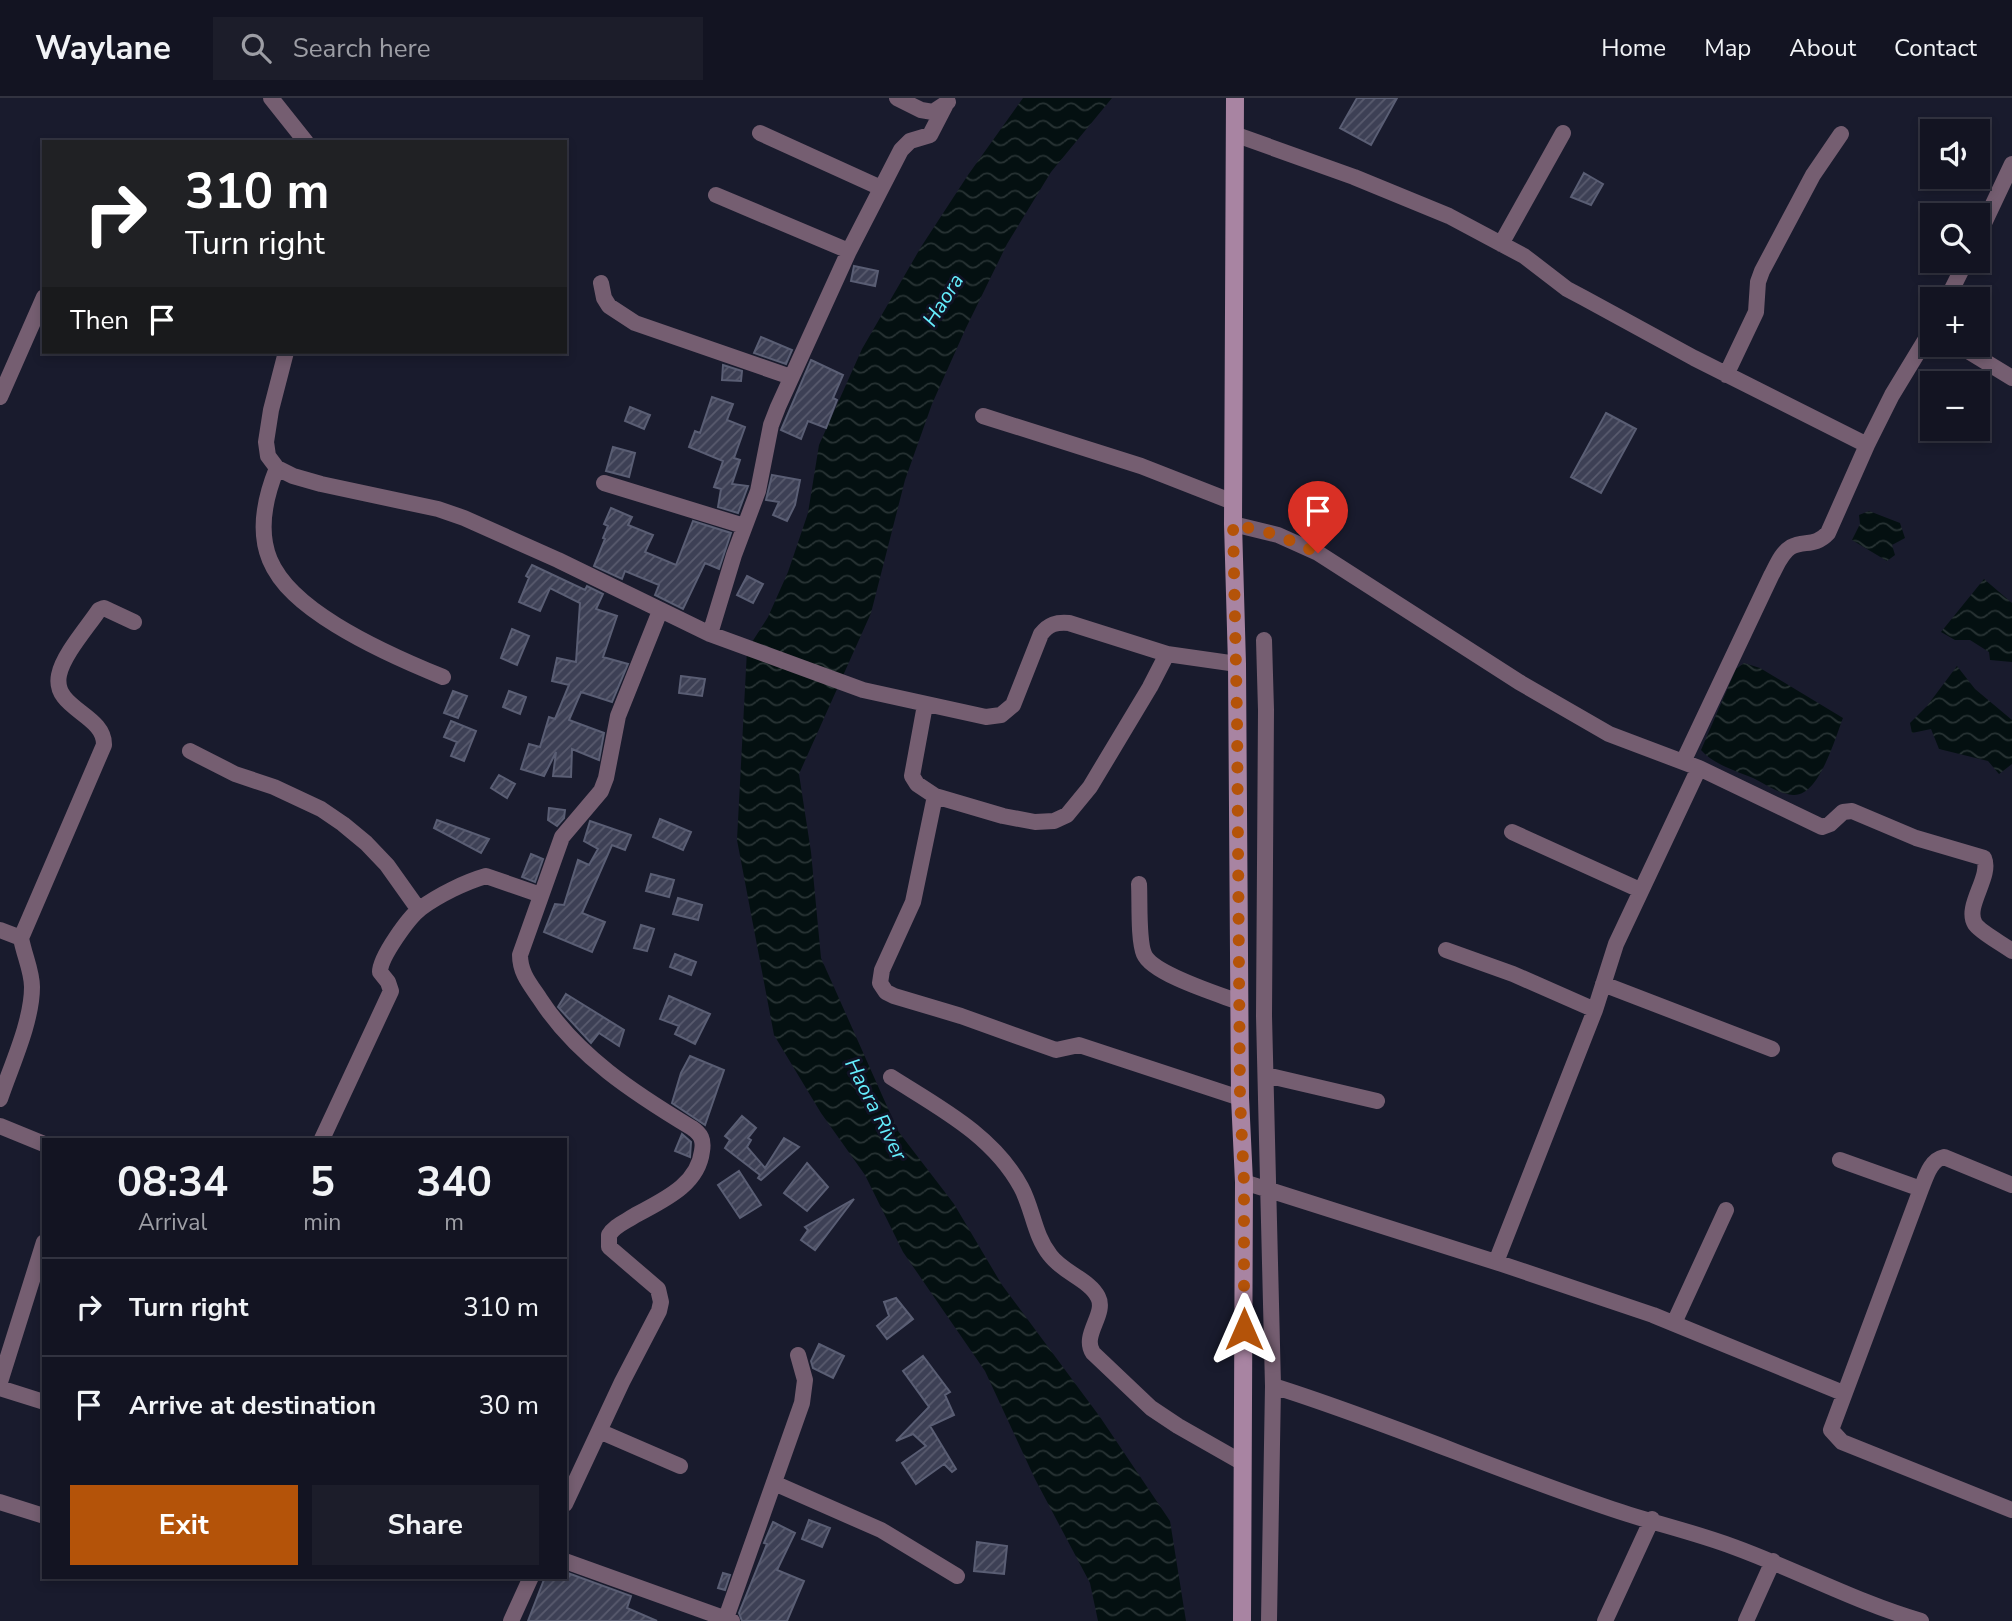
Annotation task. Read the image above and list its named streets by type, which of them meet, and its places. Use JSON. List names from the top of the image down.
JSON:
{
  "water": ["Haora", "Haora River"],
  "page": {
    "header": "Waylane",
    "search": "Search here",
    "nav": [
      "Home",
      "Map",
      "About",
      "Contact"
    ],
    "map_buttons": ["+", "−"],
    "turn": ["310 m", "Turn right"],
    "then": "Then",
    "eta": [
      "08:34",
      "Arrival",
      "5",
      "min",
      "340",
      "m"
    ],
    "list": [
      {
        "name": "Turn right",
        "value": "310 m"
      },
      {
        "name": "Arrive at destination",
        "value": "30 m"
      }
    ],
    "buttons": ["Exit", "Share"]
  }
}
